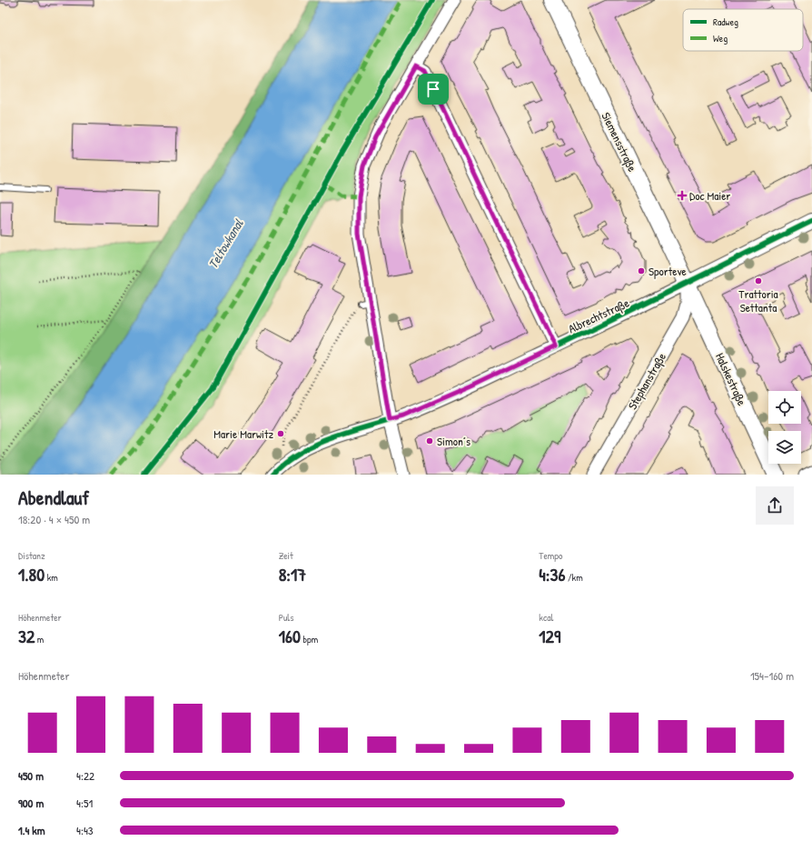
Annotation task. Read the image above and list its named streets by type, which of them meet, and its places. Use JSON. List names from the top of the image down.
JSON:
{
  "streets": {
    "main road": ["Siemensstraße", "Halskestraße"],
    "street": ["Albrechtstraße", "Stephanstraße"]
  },
  "crossings": [
    ["Siemensstraße", "Albrechtstraße"],
    ["Siemensstraße", "Halskestraße"],
    ["Siemensstraße", "Stephanstraße"],
    ["Albrechtstraße", "Halskestraße"],
    ["Albrechtstraße", "Stephanstraße"],
    ["Halskestraße", "Stephanstraße"]
  ],
  "water": ["Teltowkanal"],
  "places": {
    "health": ["Doc Maier"],
    "other": [
      "Sporteve",
      "Trattoria Settanta",
      "Marie Marwitz",
      "Simon´s"
    ]
  },
  "legend": ["Radweg", "Weg"],
  "page": {
    "heading": ["Abendlauf", "18:20 · 4 × 450 m"],
    "stats": [
      ["Distanz", "1.80 km"],
      ["Zeit", "8:17"],
      ["Tempo", "4:36 /km"],
      ["Höhenmeter", "32 m"],
      ["Puls", "160 bpm"],
      ["kcal", "129"]
    ],
    "chart": ["Höhenmeter", "154–160 m"],
    "list": [
      {
        "name": "450 m",
        "note": "4:22"
      },
      {
        "name": "900 m",
        "note": "4:51"
      },
      {
        "name": "1.4 km",
        "note": "4:43"
      }
    ]
  }
}
